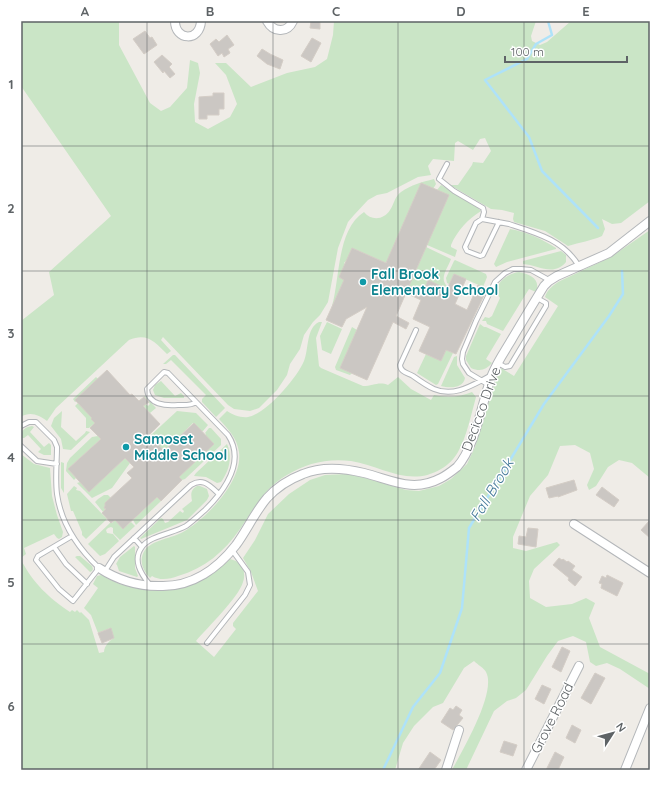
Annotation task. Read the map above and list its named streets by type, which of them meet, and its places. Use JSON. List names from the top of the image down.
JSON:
{
  "streets": {
    "street": ["Decicco Drive", "Grove Road"]
  },
  "water": ["Fall Brook"],
  "places": ["Fall Brook Elementary School", "Samoset Middle School"],
  "scale_bar": "100 m",
  "north": "top right",
  "grid": {
    "columns": [
      "A",
      "B",
      "C",
      "D",
      "E"
    ],
    "rows": [
      "1",
      "2",
      "3",
      "4",
      "5",
      "6"
    ]
  }
}
